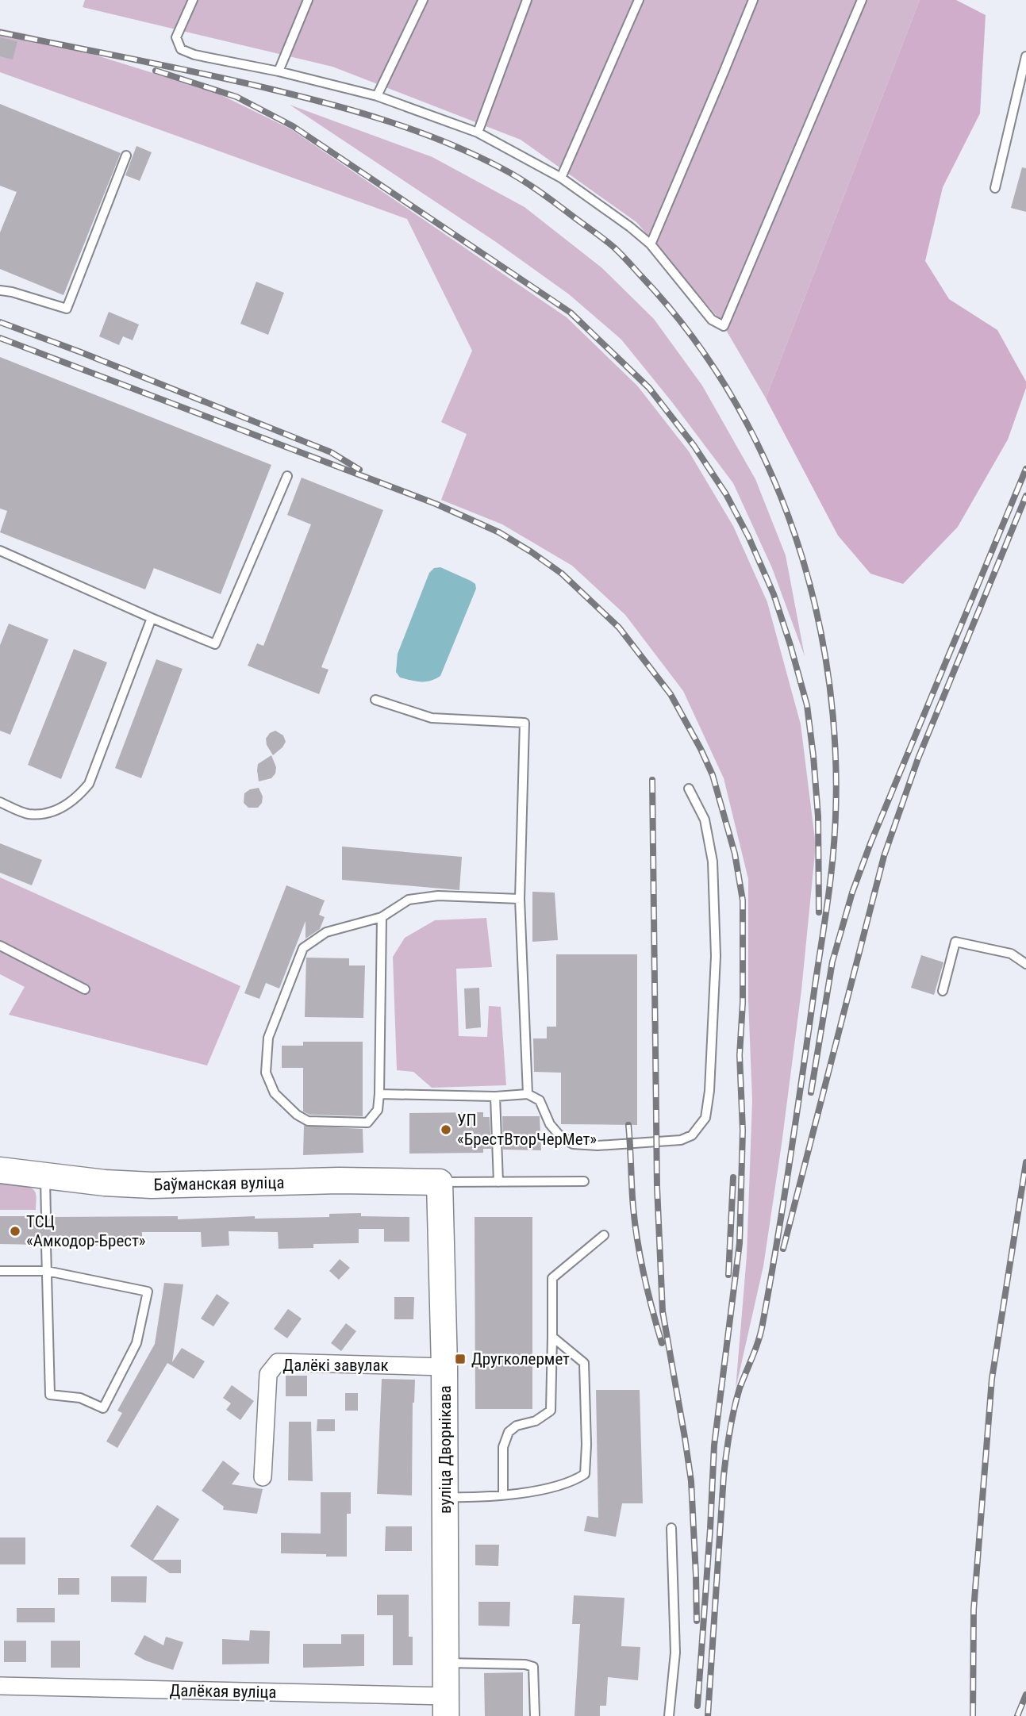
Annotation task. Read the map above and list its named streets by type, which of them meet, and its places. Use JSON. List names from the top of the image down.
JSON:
{
  "streets": {
    "street": [
      "Баўманская вуліца",
      "Далёкі завулак",
      "вуліца Дворнікава",
      "Далёкая вуліца"
    ]
  },
  "crossings": [
    ["Баўманская вуліца", "вуліца Дворнікава"],
    ["Далёкі завулак", "вуліца Дворнікава"],
    ["вуліца Дворнікава", "Далёкая вуліца"]
  ],
  "places": {
    "other": ["УП «БрестВторЧерМет»", "ТСЦ «Амкодор-Брест»"],
    "transit": ["Другколермет"]
  }
}
